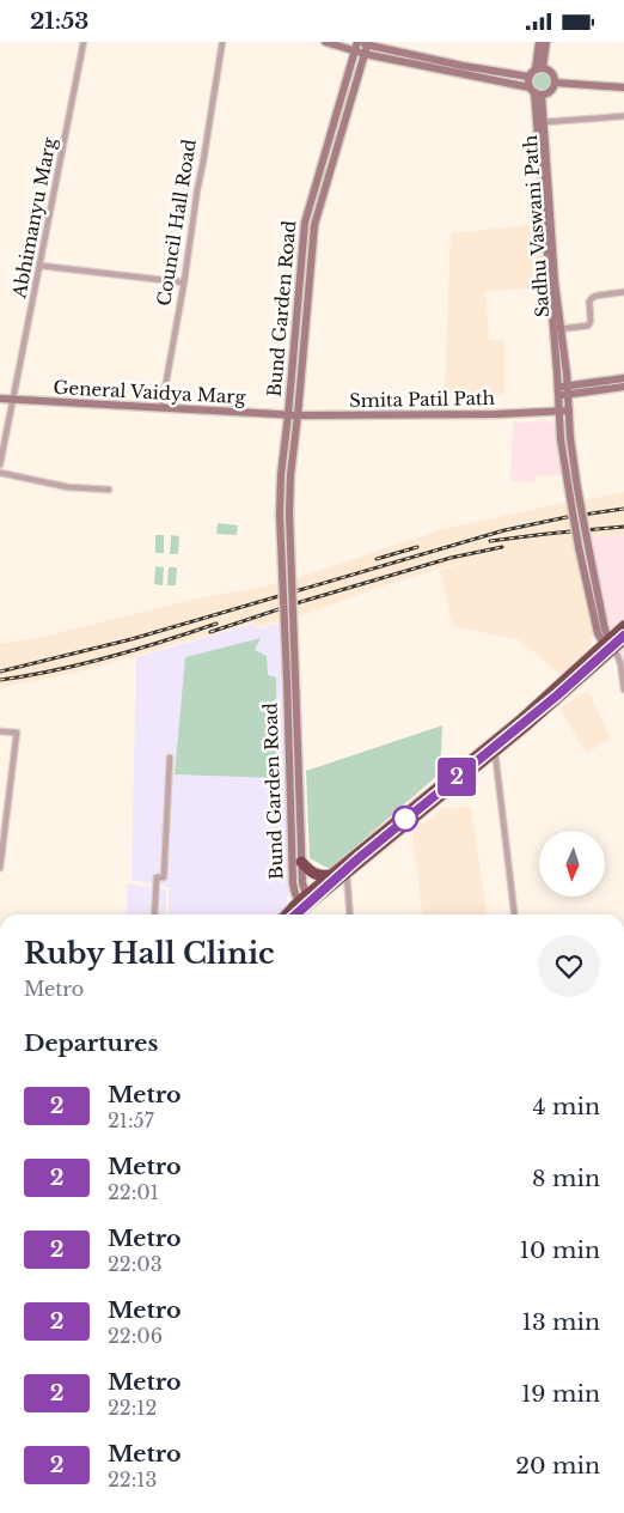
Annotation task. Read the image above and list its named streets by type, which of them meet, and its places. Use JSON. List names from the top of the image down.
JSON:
{
  "streets": {
    "highway": ["Bund Garden Road"],
    "main road": ["Sadhu Vaswani Path", "General Vaidya Marg", "Smita Patil Path"],
    "street": ["Abhimanyu Marg", "Council Hall Road"]
  },
  "crossings": [
    ["Abhimanyu Marg", "General Vaidya Marg"],
    ["Council Hall Road", "General Vaidya Marg"],
    ["Sadhu Vaswani Path", "Smita Patil Path"],
    ["Bund Garden Road", "General Vaidya Marg"],
    ["Bund Garden Road", "Smita Patil Path"],
    ["General Vaidya Marg", "Smita Patil Path"]
  ],
  "lines": ["metro line 2"],
  "north": "bottom",
  "page": {
    "status": "21:53",
    "on_map": "2",
    "heading": [
      ["Ruby Hall Clinic", "Metro"],
      "Departures"
    ],
    "list": [
      {
        "mark": "2",
        "name": "Metro",
        "note": "21:57",
        "value": "4 min"
      },
      {
        "mark": "2",
        "name": "Metro",
        "note": "22:01",
        "value": "8 min"
      },
      {
        "mark": "2",
        "name": "Metro",
        "note": "22:03",
        "value": "10 min"
      },
      {
        "mark": "2",
        "name": "Metro",
        "note": "22:06",
        "value": "13 min"
      },
      {
        "mark": "2",
        "name": "Metro",
        "note": "22:12",
        "value": "19 min"
      },
      {
        "mark": "2",
        "name": "Metro",
        "note": "22:13",
        "value": "20 min"
      }
    ]
  }
}
